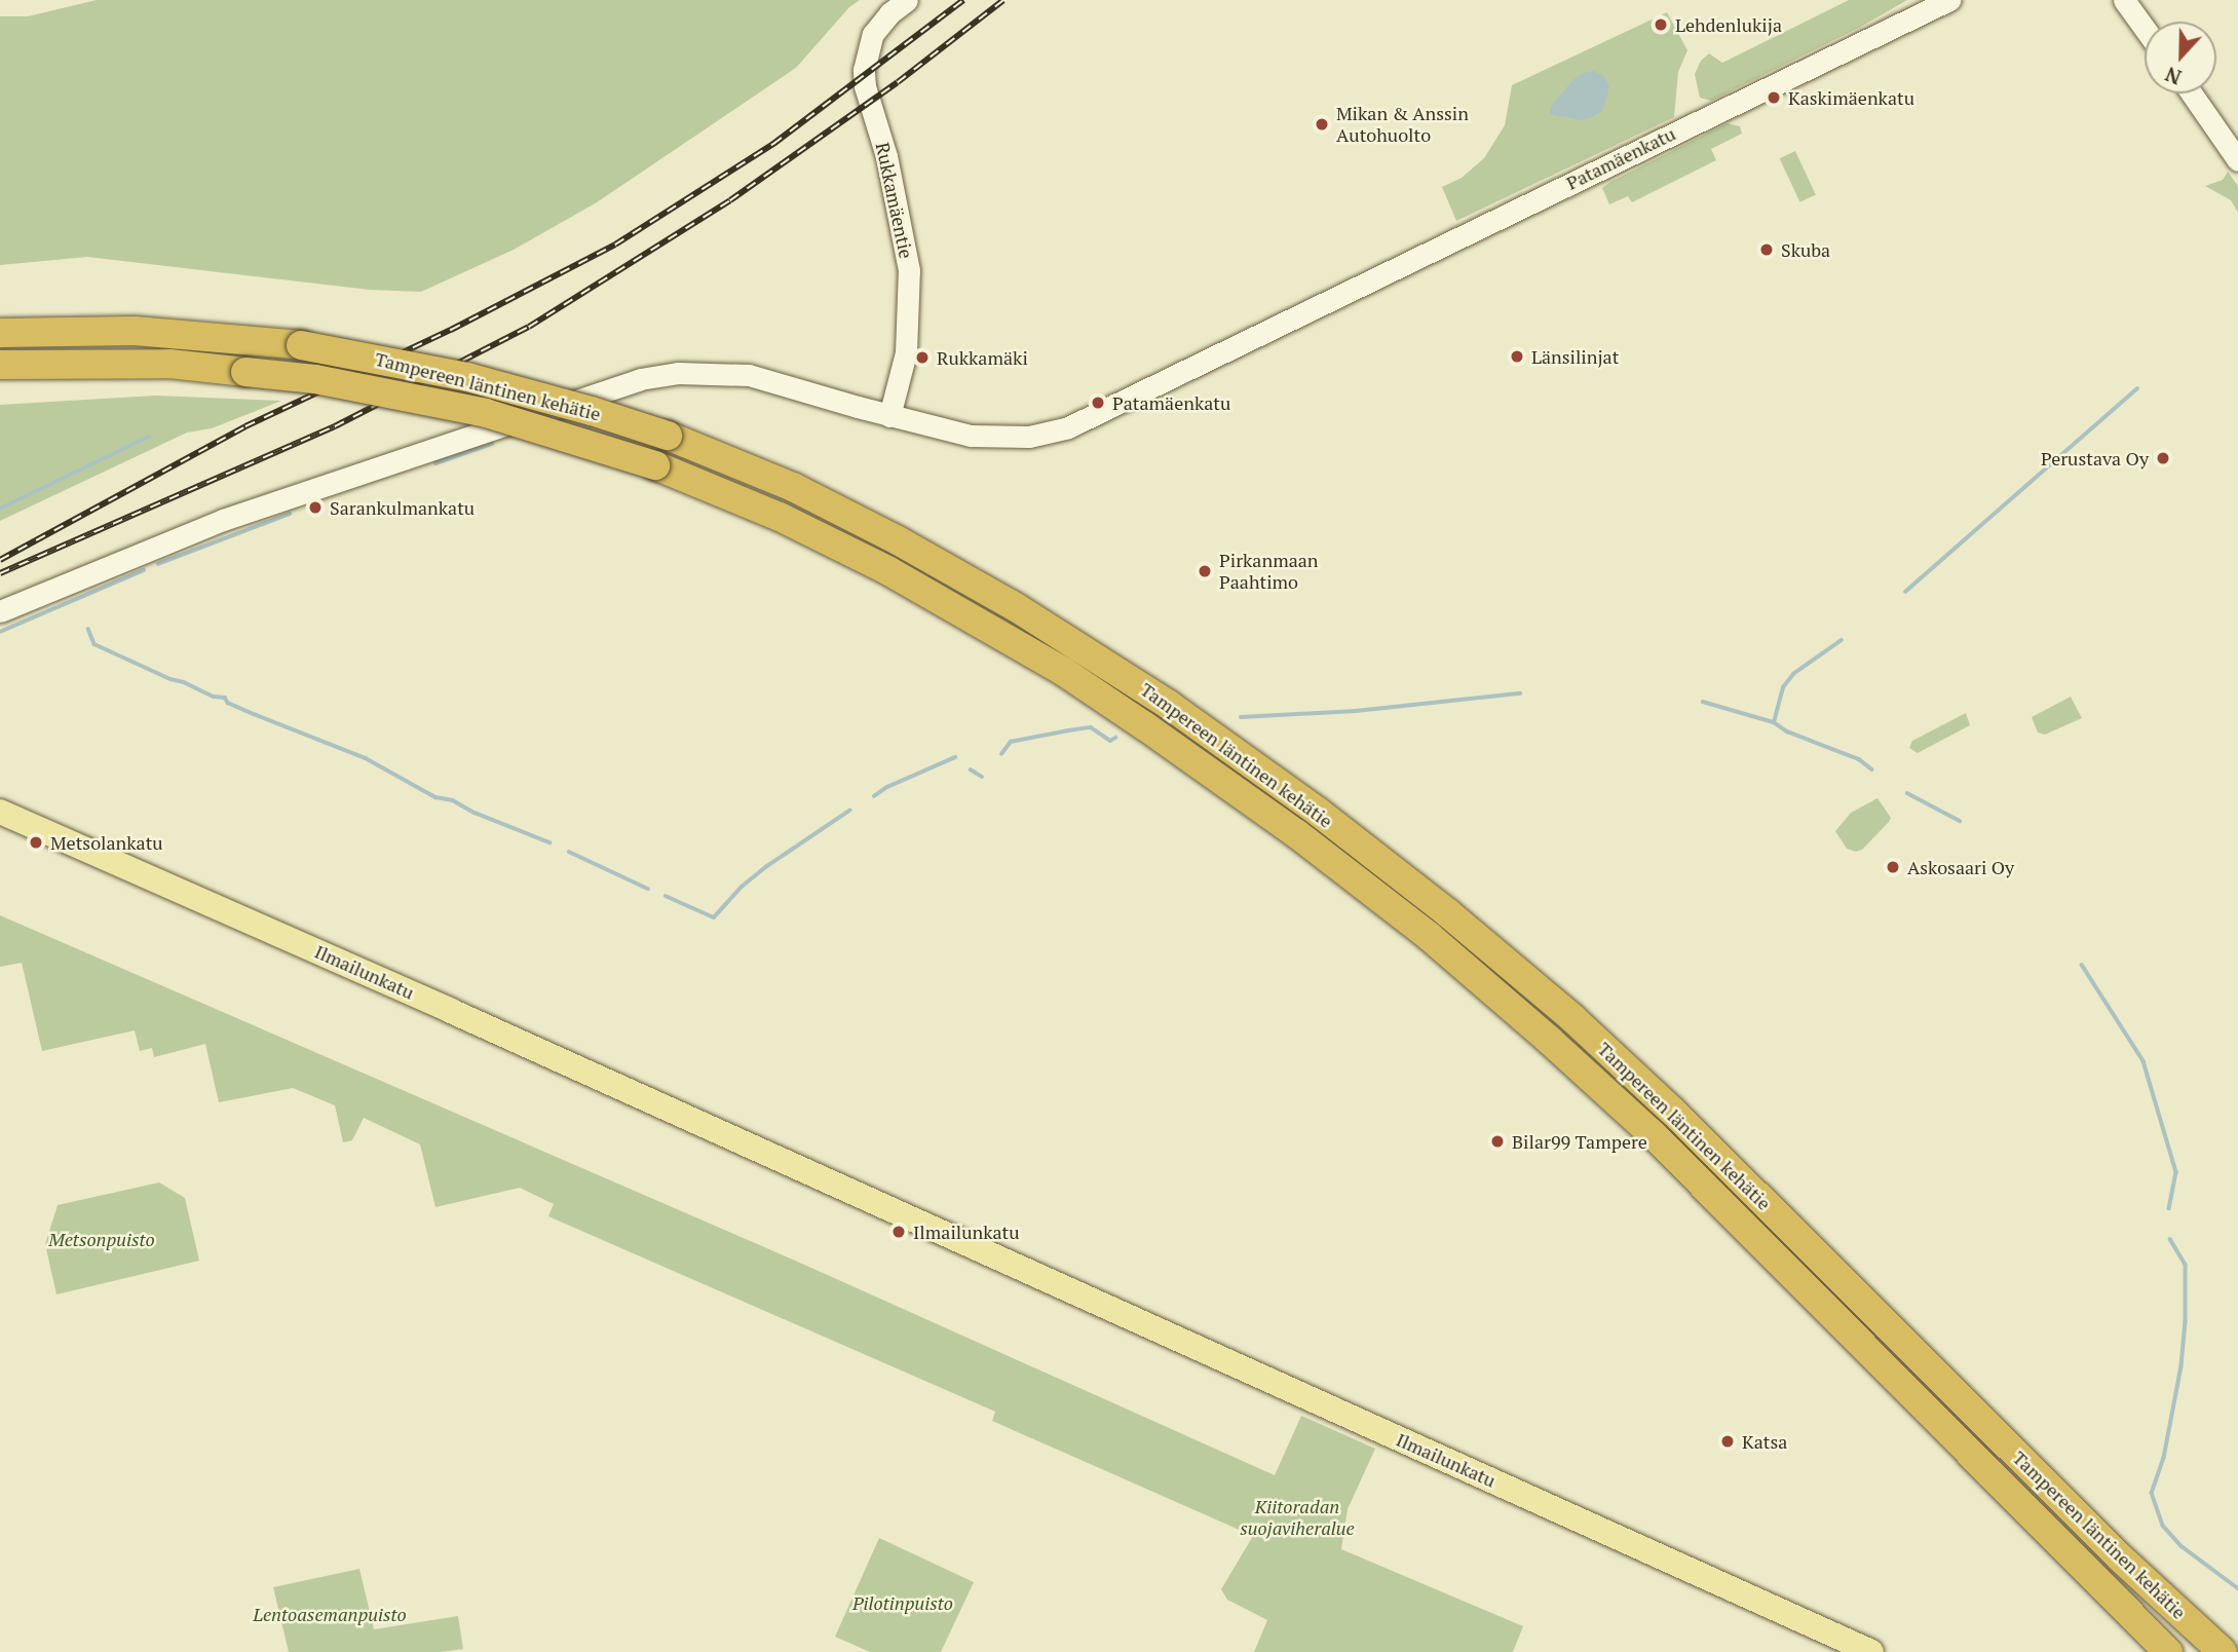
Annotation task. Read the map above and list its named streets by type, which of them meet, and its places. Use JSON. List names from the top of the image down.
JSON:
{
  "streets": {
    "highway": ["Tampereen läntinen kehätie"],
    "main road": ["Patamäenkatu", "Rukkamäentie", "Ilmailunkatu"]
  },
  "crossings": [
    ["Patamäenkatu", "Rukkamäentie"]
  ],
  "parks": [
    "Metsonpuisto",
    "Kiitoradan suojaviheralue",
    "Pilotinpuisto",
    "Lentoasemanpuisto"
  ],
  "places": [
    "Lehdenlukija",
    "Kaskimäenkatu",
    "Mikan & Anssin Autohuolto",
    "Skuba",
    "Länsilinjat",
    "Rukkamäki",
    "Patamäenkatu",
    "Perustava Oy",
    "Sarankulmankatu",
    "Pirkanmaan Paahtimo",
    "Metsolankatu",
    "Askosaari Oy",
    "Bilar99 Tampere",
    "Ilmailunkatu",
    "Katsa"
  ],
  "north": "bottom"
}
